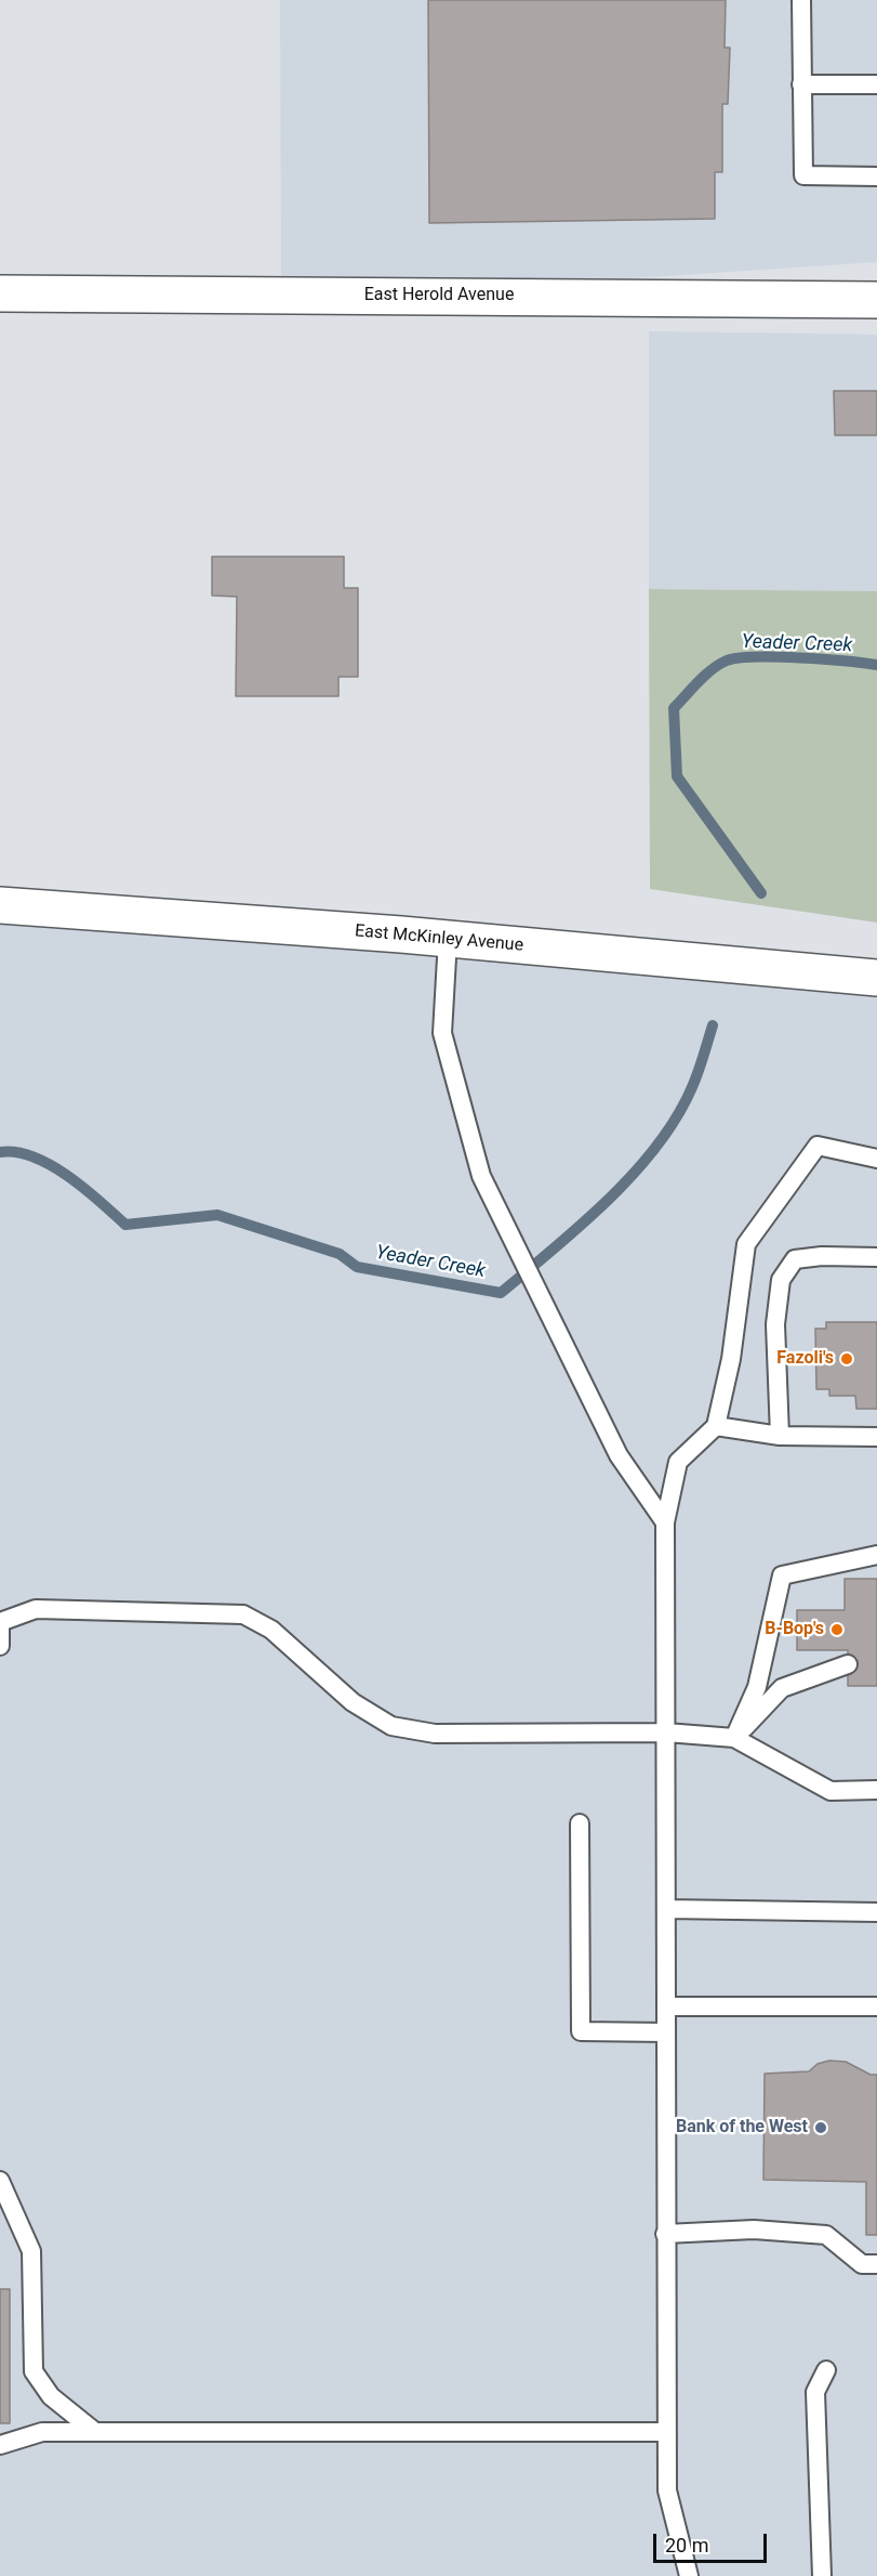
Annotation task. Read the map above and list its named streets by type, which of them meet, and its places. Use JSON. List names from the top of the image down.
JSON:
{
  "streets": {
    "main road": ["East Herold Avenue", "East McKinley Avenue"]
  },
  "water": ["Yeader Creek"],
  "places": ["Fazoli's", "B-Bop's", "Bank of the West"],
  "scale_bar": "20 m"
}
